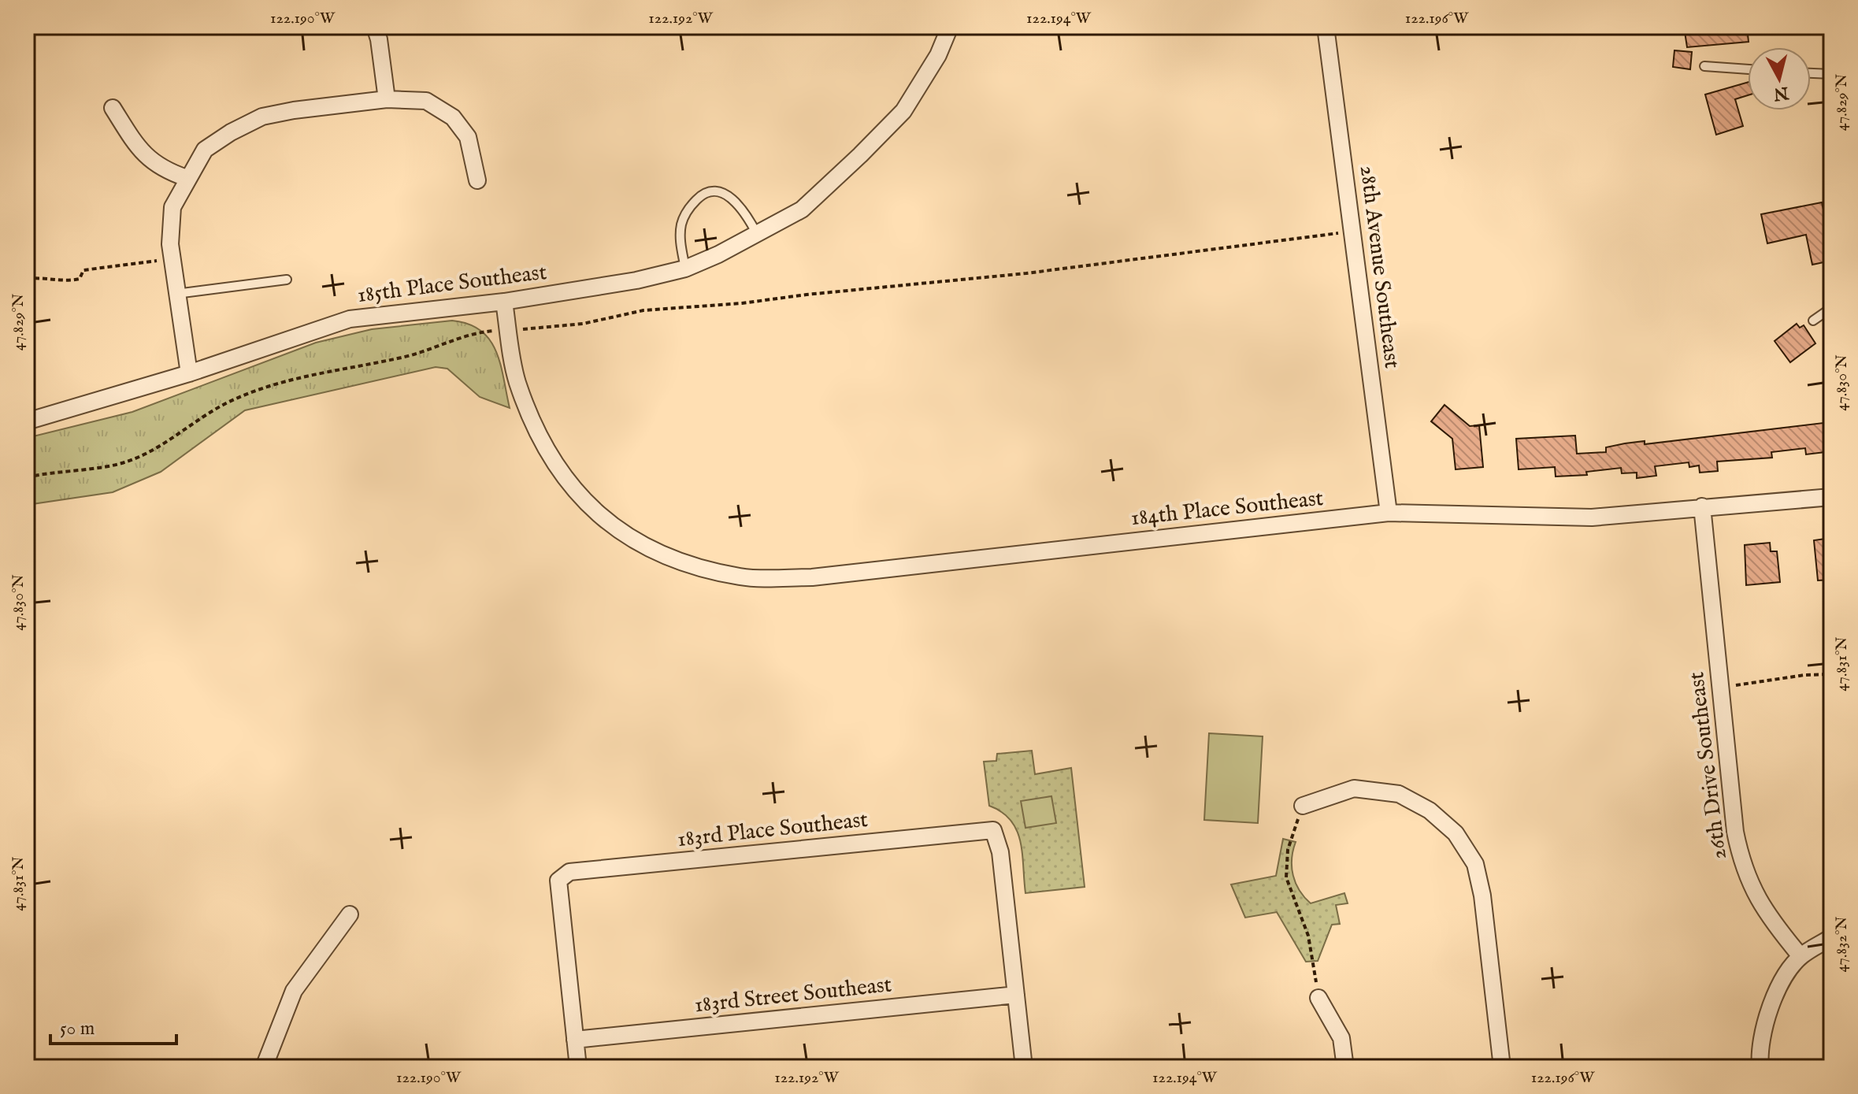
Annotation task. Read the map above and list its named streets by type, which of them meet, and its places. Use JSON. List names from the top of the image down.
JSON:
{
  "streets": {
    "street": [
      "28th Avenue Southeast",
      "185th Place Southeast",
      "184th Place Southeast",
      "26th Drive Southeast",
      "183rd Place Southeast",
      "183rd Street Southeast"
    ]
  },
  "crossings": [
    ["28th Avenue Southeast", "184th Place Southeast"],
    ["185th Place Southeast", "184th Place Southeast"],
    ["184th Place Southeast", "26th Drive Southeast"],
    ["183rd Place Southeast", "183rd Street Southeast"]
  ],
  "scale_bar": "50 m",
  "north": "bottom",
  "coordinates": [
    "122.190°W",
    "122.192°W",
    "122.194°W",
    "122.196°W",
    "47.829°N",
    "47.830°N",
    "47.831°N",
    "47.832°N"
  ]
}
